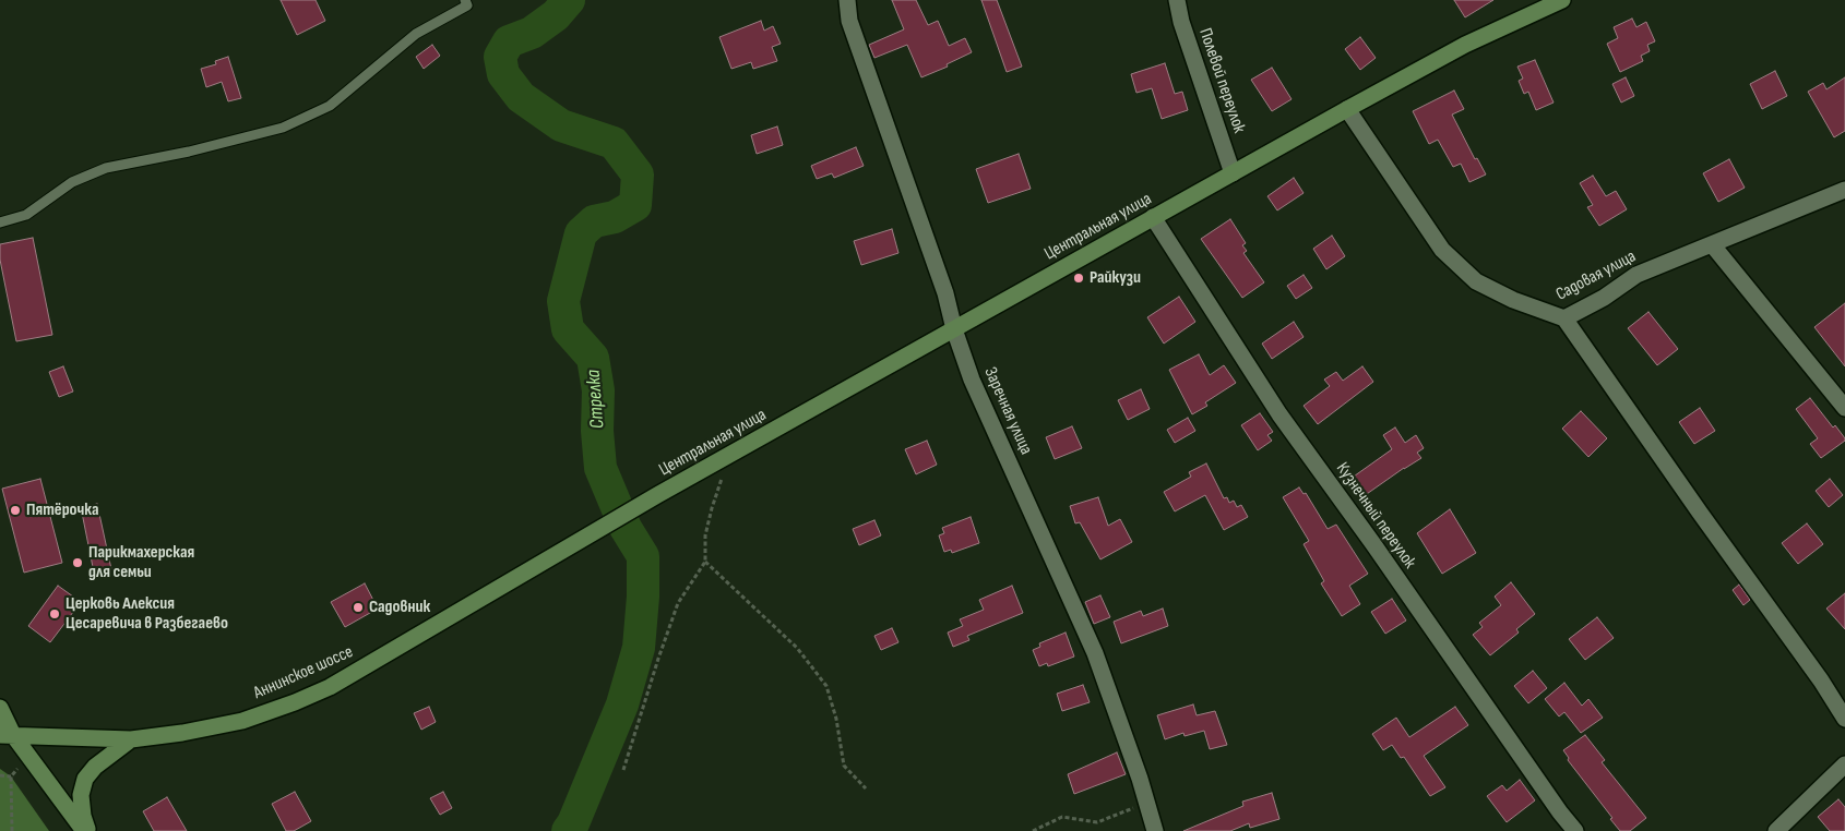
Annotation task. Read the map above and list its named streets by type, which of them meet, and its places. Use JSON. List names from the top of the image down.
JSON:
{
  "streets": {
    "main road": ["Центральная улица", "Аннинское шоссе"],
    "street": [
      "Полевой переулок",
      "Садовая улица",
      "Заречная улица",
      "Кузнечный переулок"
    ]
  },
  "crossings": [
    ["Полевой переулок", "Центральная улица"],
    ["Центральная улица", "Садовая улица"],
    ["Центральная улица", "Заречная улица"],
    ["Центральная улица", "Кузнечный переулок"],
    ["Центральная улица", "Аннинское шоссе"]
  ],
  "water": ["Стрелка"],
  "places": [
    "Райкузи",
    "Пятёрочка",
    "Парикмахерская для семьи",
    "Садовник",
    "Церковь Алексия Цесаревича в Разбегаево"
  ]
}
